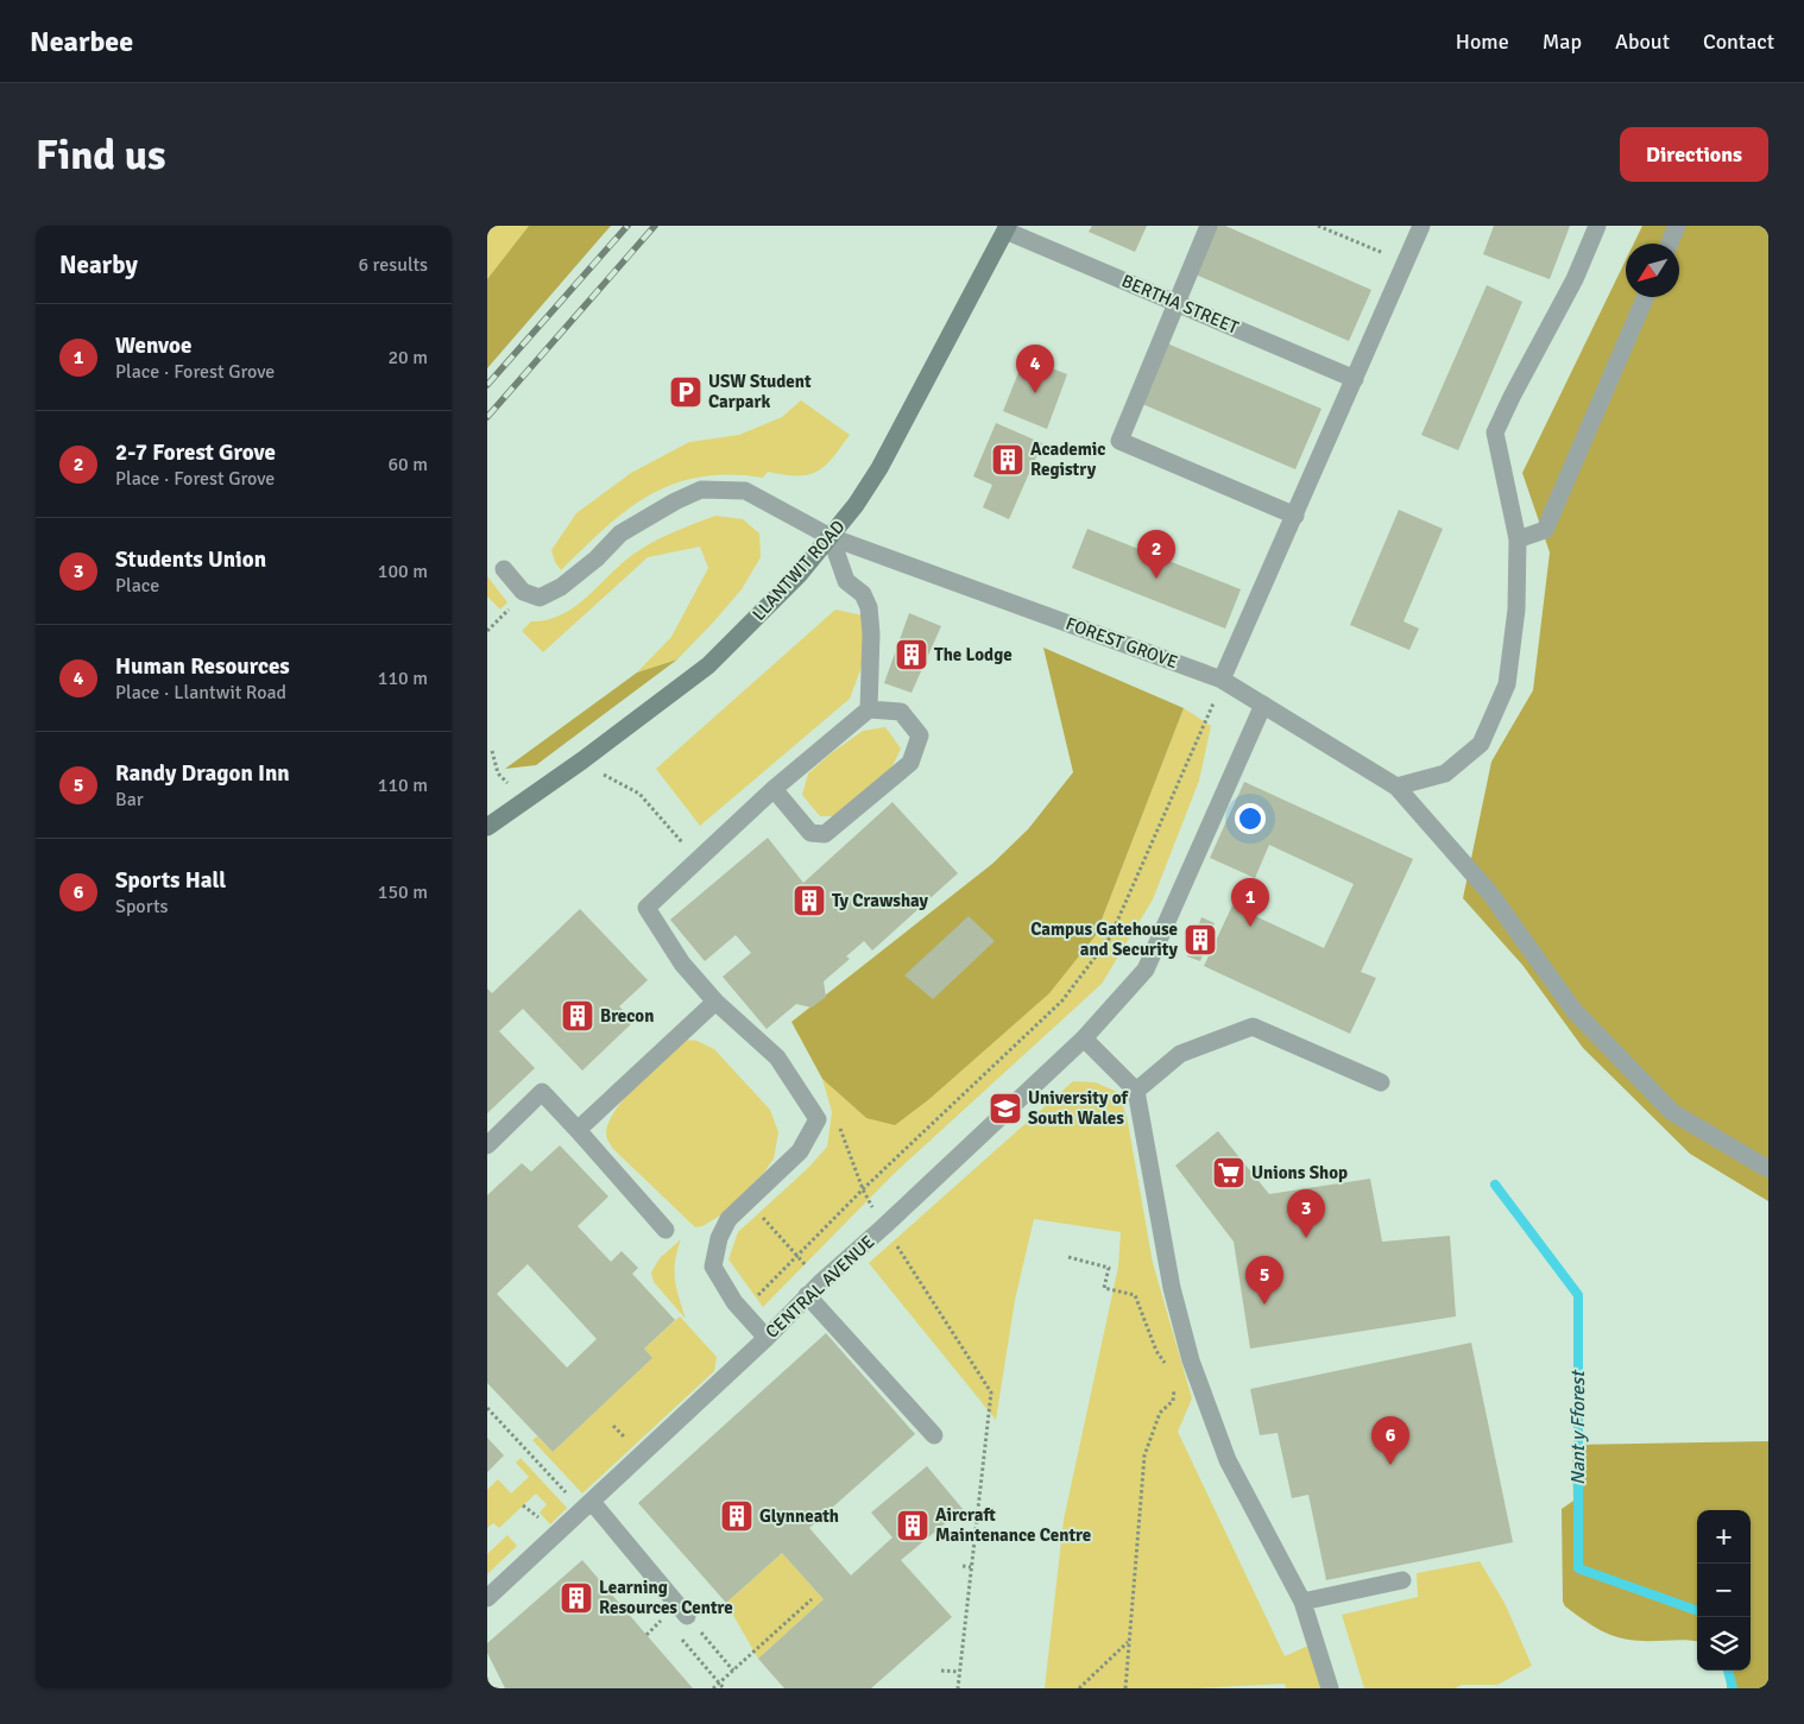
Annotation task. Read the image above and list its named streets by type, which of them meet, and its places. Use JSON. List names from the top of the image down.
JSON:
{
  "streets": {
    "main road": ["LLANTWIT ROAD"],
    "street": ["BERTHA STREET", "FOREST GROVE", "CENTRAL AVENUE"]
  },
  "crossings": [
    ["BERTHA STREET", "LLANTWIT ROAD"],
    ["LLANTWIT ROAD", "FOREST GROVE"],
    ["FOREST GROVE", "CENTRAL AVENUE"]
  ],
  "water": ["Nant y Fforest"],
  "places": {
    "parking": ["USW Student Carpark"],
    "building": [
      "Academic Registry",
      "The Lodge",
      "Ty Crawshay",
      "Campus Gatehouse and Security",
      "Brecon",
      "Glynneath",
      "Aircraft Maintenance Centre",
      "Learning Resources Centre"
    ],
    "school or university": ["University of South Wales"],
    "supermarket": ["Unions Shop"]
  },
  "north": "bottom left",
  "page": {
    "header": "Nearbee",
    "nav": [
      "Home",
      "Map",
      "About",
      "Contact"
    ],
    "buttons": "Directions",
    "title": "Find us",
    "heading": ["Nearby", "6 results"],
    "list": [
      {
        "mark": "1",
        "name": "Wenvoe",
        "note": "Place · Forest Grove",
        "value": "20 m"
      },
      {
        "mark": "2",
        "name": "2-7 Forest Grove",
        "note": "Place · Forest Grove",
        "value": "60 m"
      },
      {
        "mark": "3",
        "name": "Students Union",
        "note": "Place",
        "value": "100 m"
      },
      {
        "mark": "4",
        "name": "Human Resources",
        "note": "Place · Llantwit Road",
        "value": "110 m"
      },
      {
        "mark": "5",
        "name": "Randy Dragon Inn",
        "note": "Bar",
        "value": "110 m"
      },
      {
        "mark": "6",
        "name": "Sports Hall",
        "note": "Sports",
        "value": "150 m"
      }
    ],
    "pins": [
      "4",
      "2",
      "1",
      "3",
      "5",
      "6"
    ],
    "map_buttons": ["+", "−"]
  }
}
